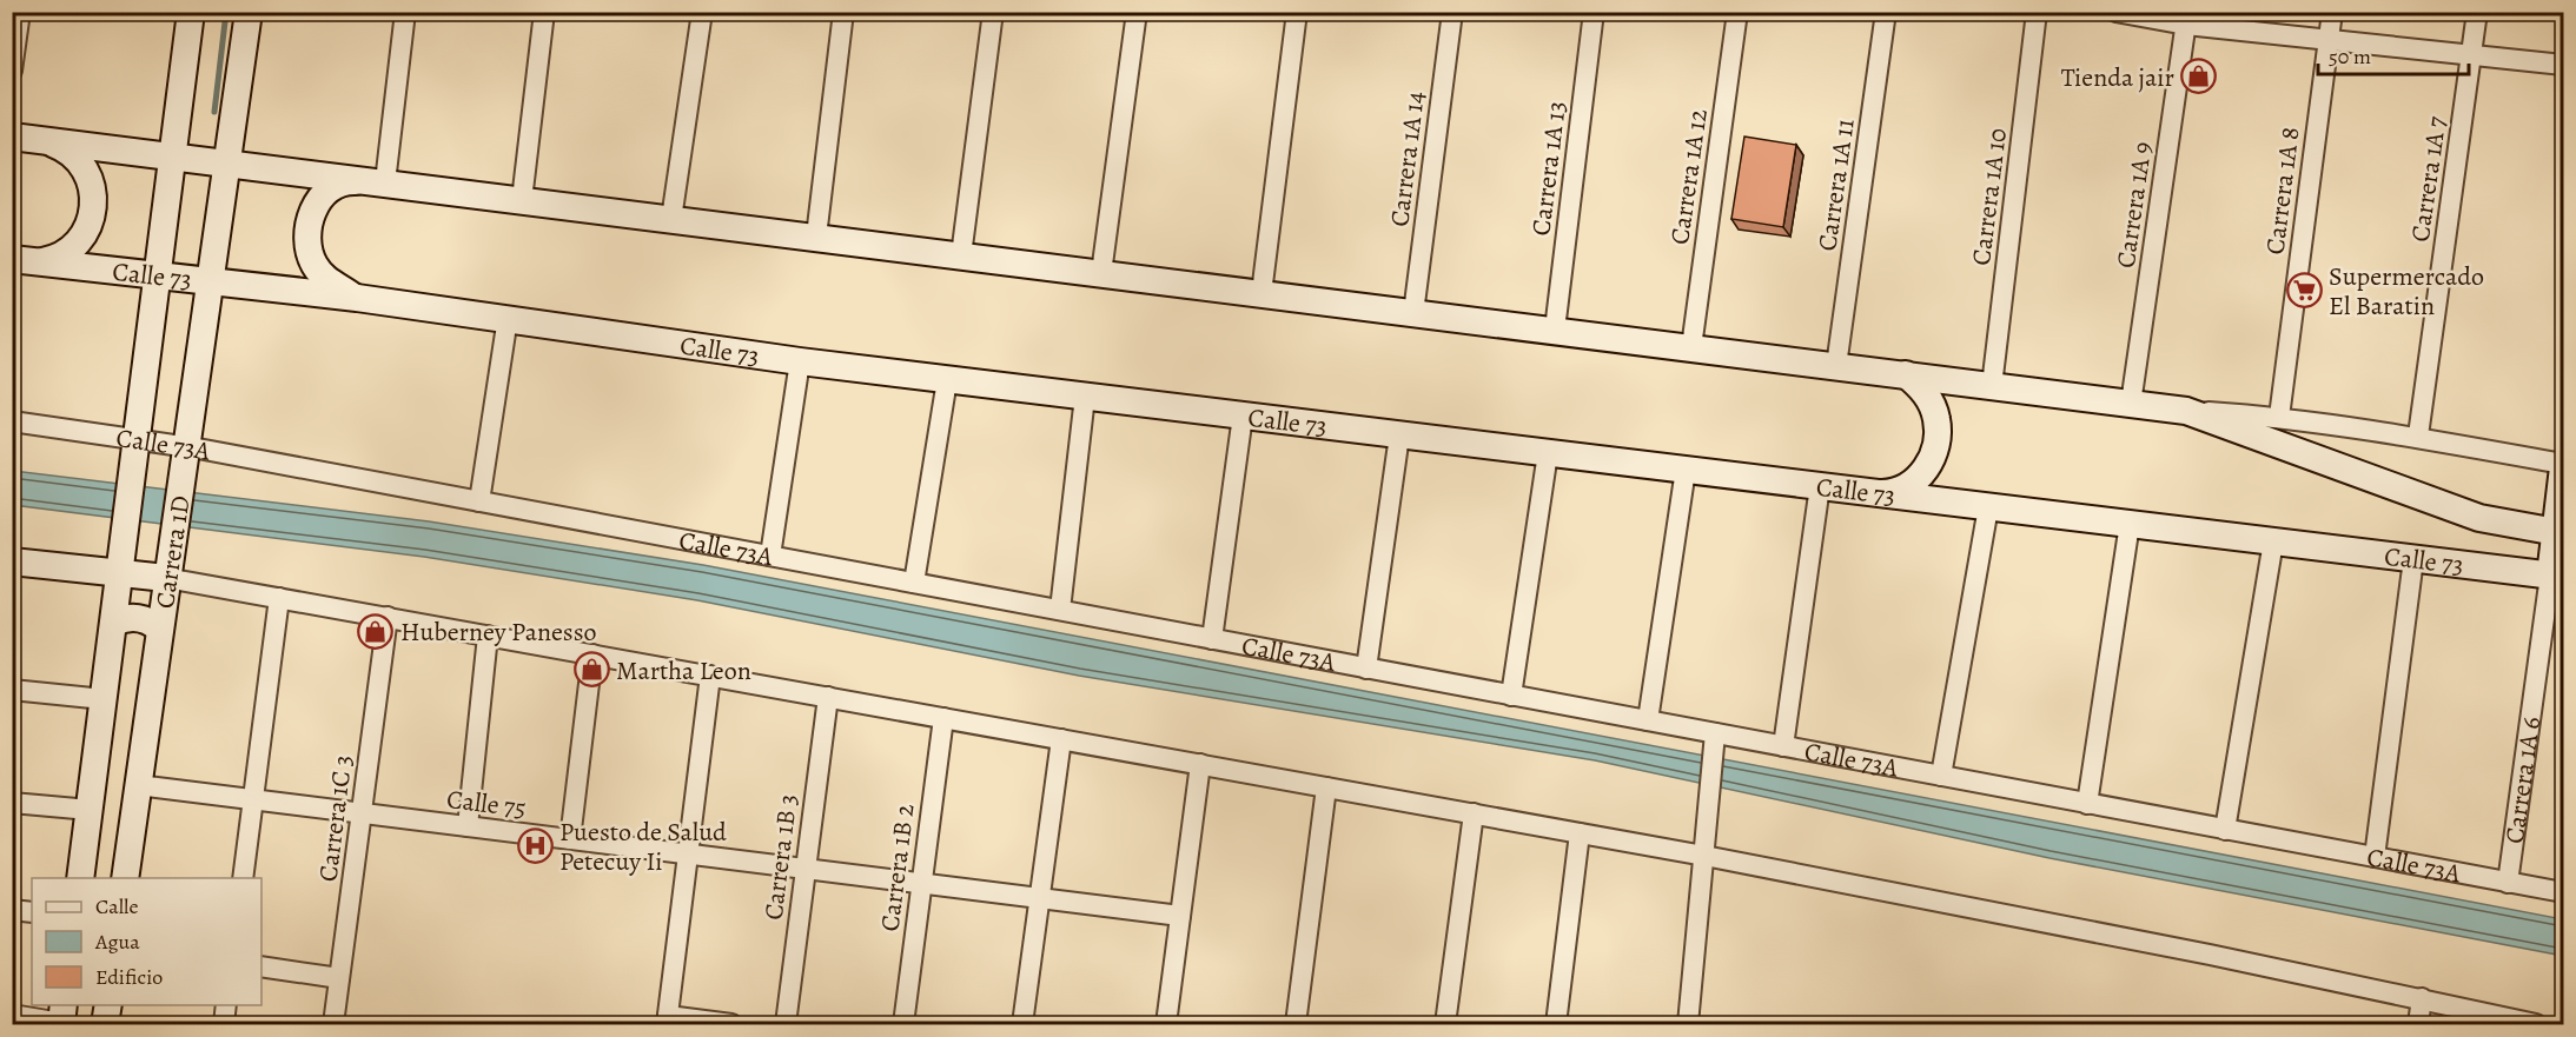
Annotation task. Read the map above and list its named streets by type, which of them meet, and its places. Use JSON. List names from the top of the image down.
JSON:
{
  "streets": {
    "main road": ["Calle 73", "Carrera 1D", "Carrera 1A 6"],
    "street": [
      "Carrera 1A 14",
      "Carrera 1A 13",
      "Carrera 1A 12",
      "Carrera 1A 7",
      "Carrera 1A 11",
      "Carrera 1A 8",
      "Carrera 1A 10",
      "Carrera 1A 9",
      "Calle 73A",
      "Calle 75",
      "Carrera 1C 3",
      "Carrera 1B 3",
      "Carrera 1B 2"
    ]
  },
  "crossings": [
    ["Carrera 1A 14", "Calle 73"],
    ["Carrera 1A 13", "Calle 73"],
    ["Carrera 1A 12", "Calle 73"],
    ["Carrera 1A 7", "Calle 73"],
    ["Carrera 1A 11", "Calle 73"],
    ["Carrera 1A 8", "Calle 73"],
    ["Carrera 1A 10", "Calle 73"],
    ["Carrera 1A 9", "Calle 73"],
    ["Calle 73", "Carrera 1D"],
    ["Calle 73", "Carrera 1A 6"],
    ["Calle 73A", "Carrera 1D"],
    ["Calle 73A", "Carrera 1A 6"],
    ["Carrera 1D", "Calle 75"],
    ["Calle 75", "Carrera 1C 3"],
    ["Calle 75", "Carrera 1B 3"],
    ["Calle 75", "Carrera 1B 2"]
  ],
  "places": {
    "shop": ["Tienda jair", "Huberney Panesso", "Martha Leon"],
    "supermarket": ["Supermercado El Baratin"],
    "hospital": ["Puesto de Salud Petecuy Ii"]
  },
  "legend": ["Calle", "Agua", "Edificio"],
  "scale_bar": "50 m"
}
